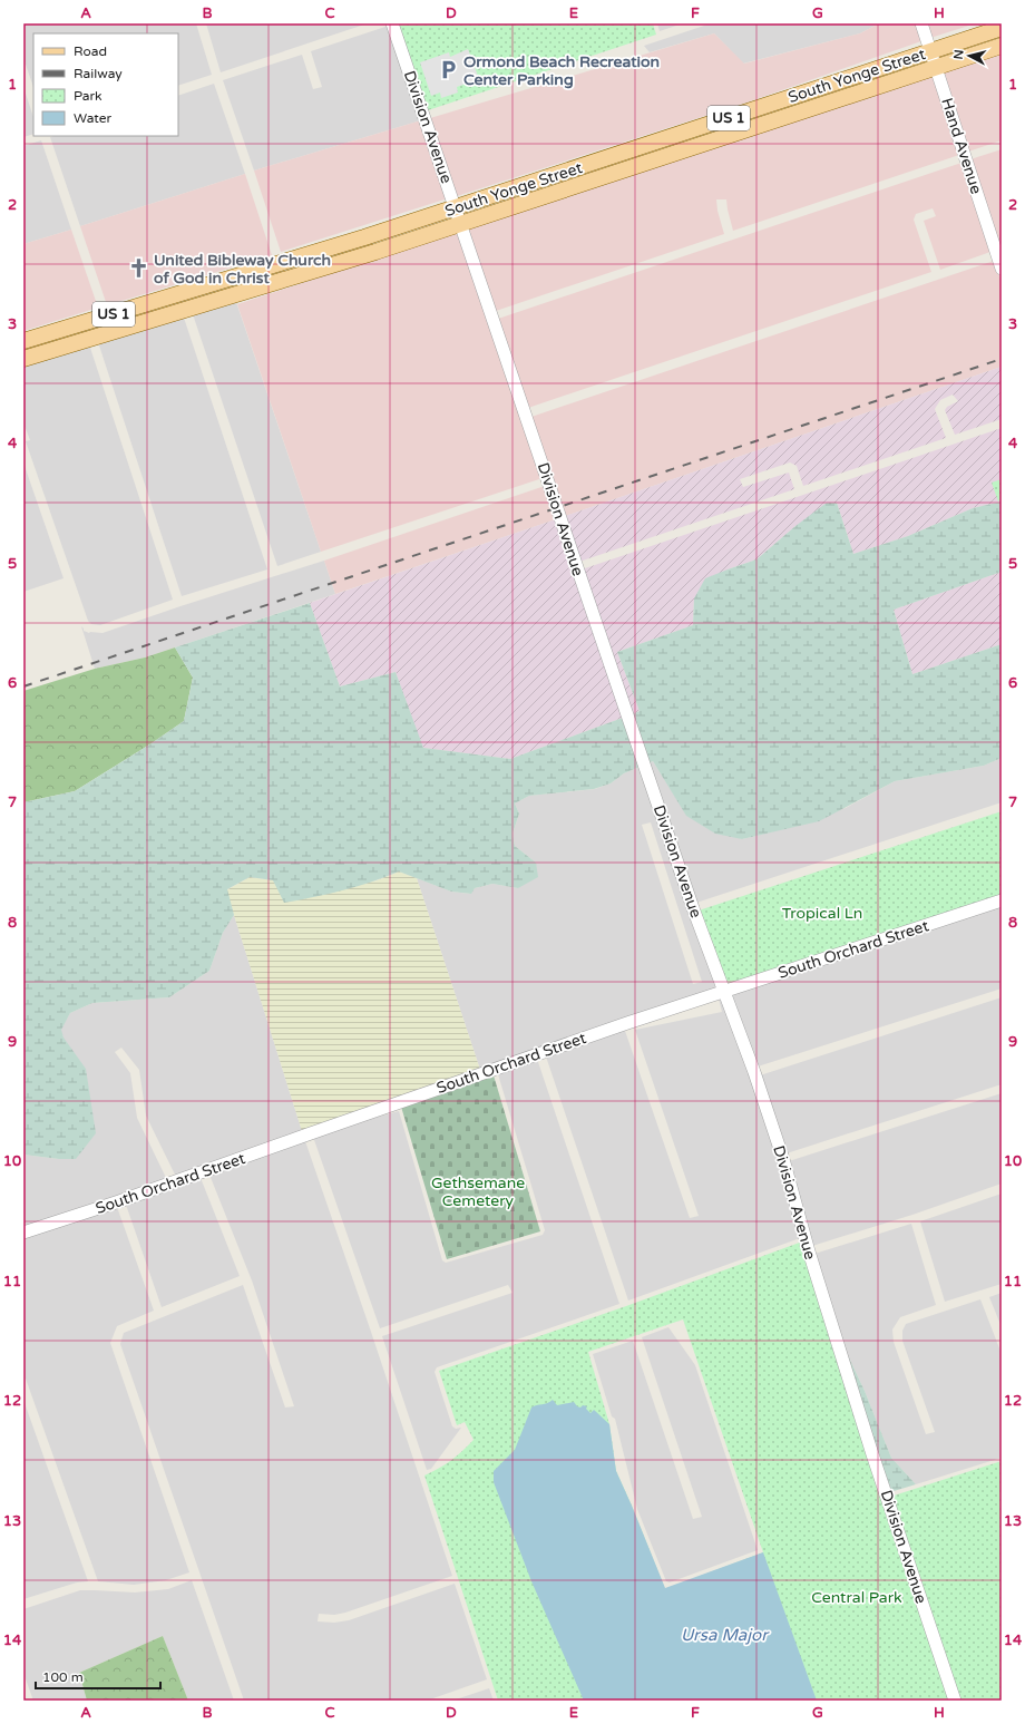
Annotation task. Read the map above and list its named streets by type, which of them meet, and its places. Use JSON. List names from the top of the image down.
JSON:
{
  "streets": {
    "main road": ["South Yonge Street", "US 1"],
    "street": ["Division Avenue", "Hand Avenue", "South Orchard Street"]
  },
  "crossings": [
    ["South Yonge Street", "Division Avenue"],
    ["South Yonge Street", "Hand Avenue"],
    ["Division Avenue", "South Orchard Street"]
  ],
  "water": ["Ursa Major"],
  "parks": ["Tropical Ln", "Gethsemane Cemetery", "Central Park"],
  "places": {
    "parking": ["Ormond Beach Recreation Center Parking"],
    "church": ["United Bibleway Church of God in Christ"]
  },
  "legend": [
    "Road",
    "Railway",
    "Park",
    "Water"
  ],
  "scale_bar": "100 m",
  "north": "left",
  "grid": {
    "columns": [
      "A",
      "B",
      "C",
      "D",
      "E",
      "F",
      "G",
      "H"
    ],
    "rows": [
      "1",
      "2",
      "3",
      "4",
      "5",
      "6",
      "7",
      "8",
      "9",
      "10",
      "11",
      "12",
      "13",
      "14"
    ]
  }
}
